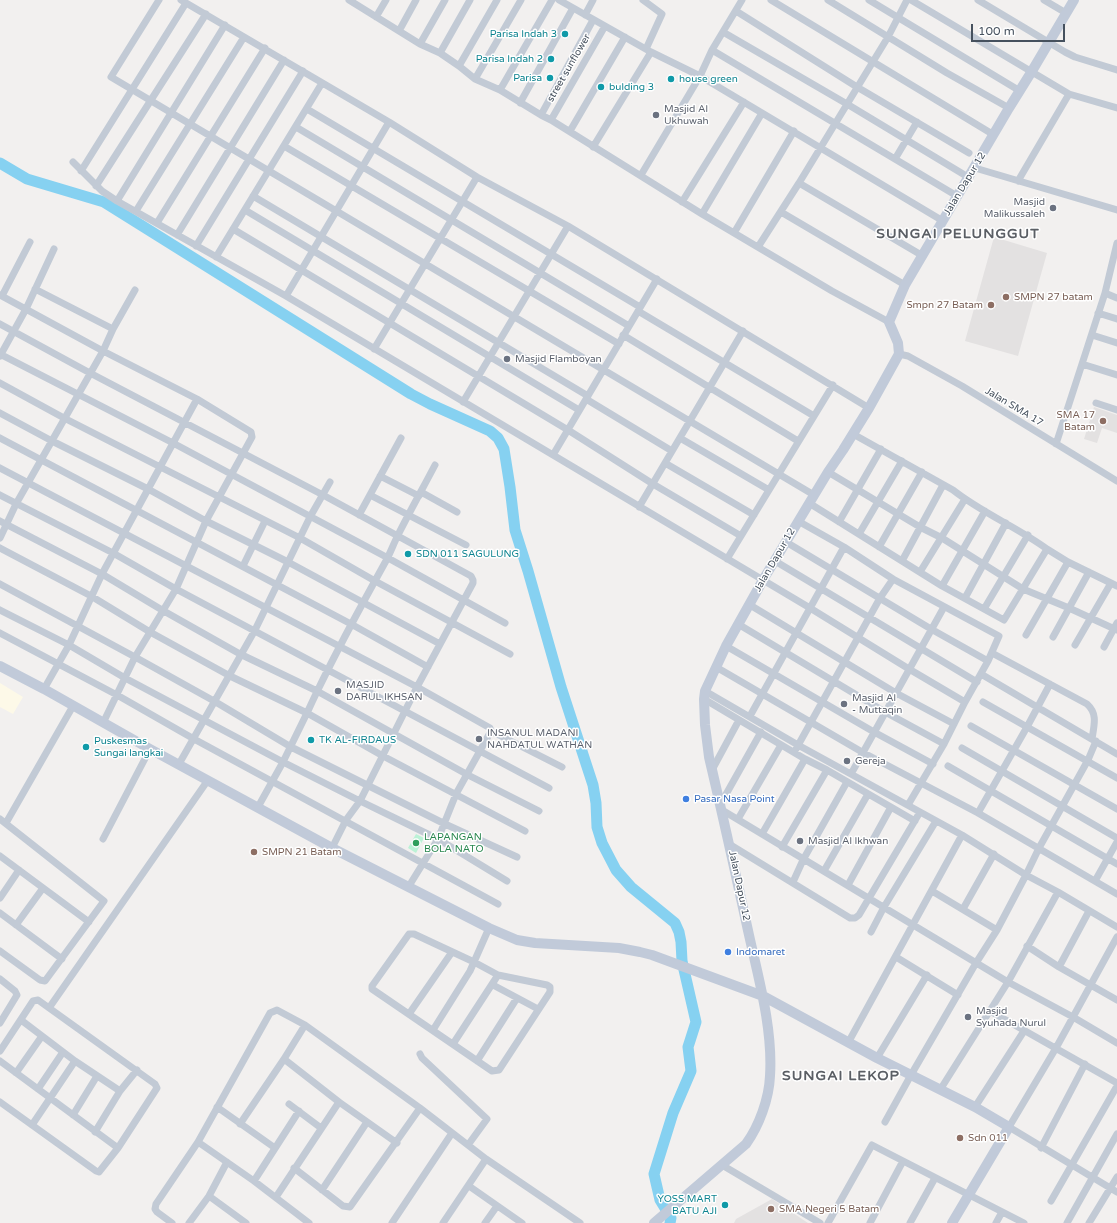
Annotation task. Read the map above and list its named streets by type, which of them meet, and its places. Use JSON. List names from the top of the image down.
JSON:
{
  "streets": {
    "street": ["street sunflower", "Jalan Dapur 12", "Jalan SMA 17"]
  },
  "crossings": [
    ["Jalan Dapur 12", "Jalan SMA 17"]
  ],
  "districts": ["SUNGAI PELUNGGUT", "SUNGAI LEKOP"],
  "places": [
    "Parisa Indah 3",
    "Parisa Indah 2",
    "Parisa",
    "house green",
    "bulding 3",
    "Masjid Al Ukhuwah",
    "Masjid Malikussaleh",
    "SMPN 27 batam",
    "Smpn 27 Batam",
    "Masjid Flamboyan",
    "SMA 17 Batam",
    "SDN 011 SAGULUNG",
    "MASJID DARUL IKHSAN",
    "Masjid Al - Muttaqin",
    "INSANUL MADANI NAHDATUL WATHAN",
    "TK AL-FIRDAUS",
    "Puskesmas Sungai langkai",
    "Gereja",
    "Pasar Nasa Point",
    "Masjid Al Ikhwan",
    "LAPANGAN BOLA NATO",
    "SMPN 21 Batam",
    "Indomaret",
    "Masjid Syuhada Nurul",
    "Sdn 011",
    "YOSS MART BATU AJI",
    "SMA Negeri 5 Batam"
  ],
  "scale_bar": "100 m"
}
